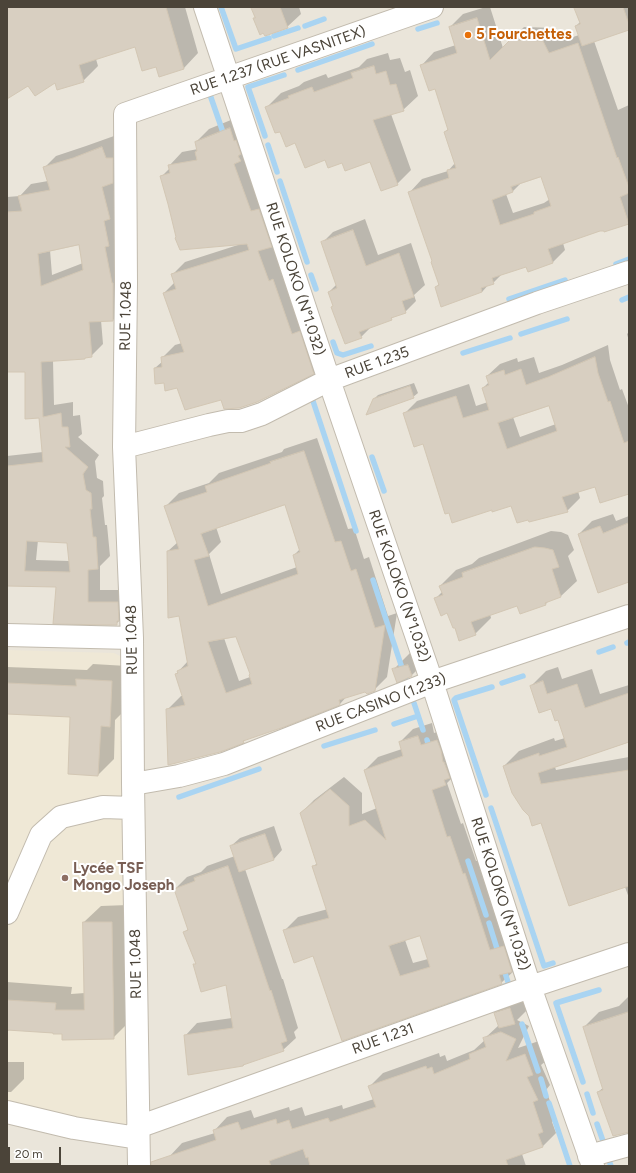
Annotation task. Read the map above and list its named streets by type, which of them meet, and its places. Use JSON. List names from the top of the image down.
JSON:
{
  "streets": {
    "street": [
      "RUE 1.237 (RUE VASNITEX)",
      "RUE KOLOKO (N°1.032)",
      "RUE 1.048",
      "RUE 1.235",
      "RUE CASINO (1.233)",
      "RUE 1.231"
    ]
  },
  "crossings": [
    ["RUE 1.237 (RUE VASNITEX)", "RUE KOLOKO (N°1.032)"],
    ["RUE 1.237 (RUE VASNITEX)", "RUE 1.048"],
    ["RUE KOLOKO (N°1.032)", "RUE 1.235"],
    ["RUE KOLOKO (N°1.032)", "RUE CASINO (1.233)"],
    ["RUE KOLOKO (N°1.032)", "RUE 1.231"],
    ["RUE 1.048", "RUE 1.235"],
    ["RUE 1.048", "RUE CASINO (1.233)"],
    ["RUE 1.048", "RUE 1.231"]
  ],
  "places": ["5 Fourchettes", "Lycée TSF Mongo Joseph"],
  "scale_bar": "20 m"
}
